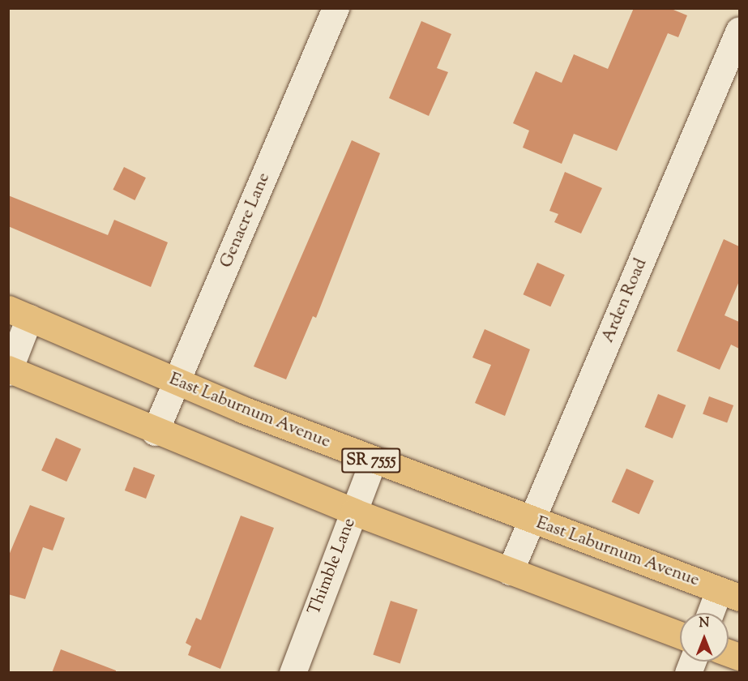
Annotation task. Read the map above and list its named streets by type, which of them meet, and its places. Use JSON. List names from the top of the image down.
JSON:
{
  "streets": {
    "main road": ["East Laburnum Avenue", "SR 7555"],
    "street": ["Genacre Lane", "Arden Road", "Thimble Lane"]
  },
  "crossings": [
    ["Genacre Lane", "East Laburnum Avenue"],
    ["Arden Road", "East Laburnum Avenue"],
    ["East Laburnum Avenue", "Thimble Lane"]
  ],
  "north": "top"
}
